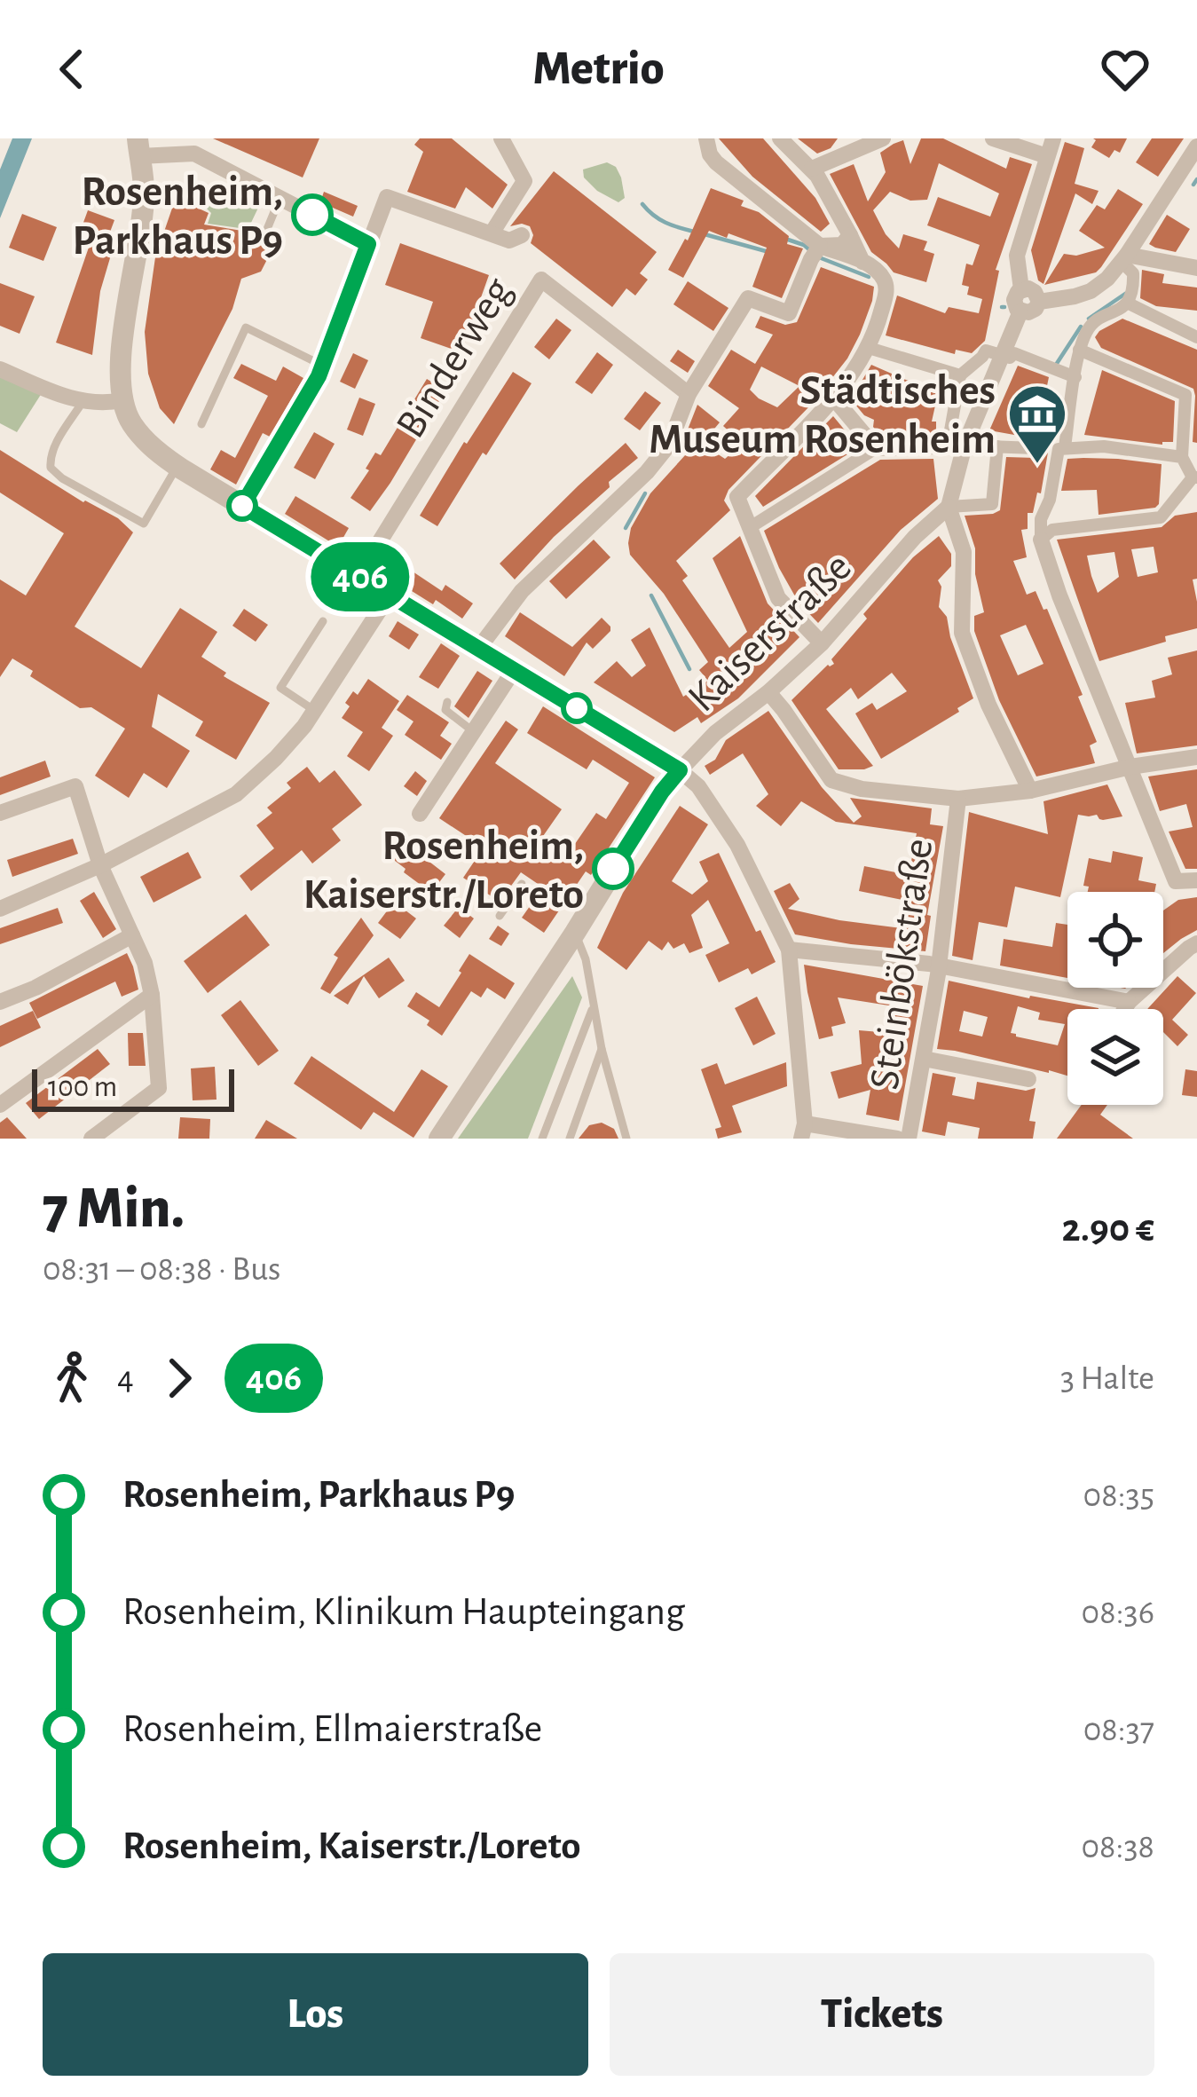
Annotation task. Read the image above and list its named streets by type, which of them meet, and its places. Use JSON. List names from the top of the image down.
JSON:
{
  "streets": {
    "street": ["Binderweg", "Kaiserstraße", "Steinbökstraße"]
  },
  "places": {
    "other": ["Rosenheim, Parkhaus P9", "Rosenheim, Kaiserstr./Loreto"],
    "museum": ["Städtisches Museum Rosenheim"]
  },
  "lines": ["bus line 406"],
  "scale_bar": "100 m",
  "page": {
    "header": "Metrio",
    "on_map": "406",
    "scale": "100 m",
    "heading": ["7 Min.", "08:31 – 08:38 · Bus", "2.90 €"],
    "legs": ["4", "406", "3 Halte"],
    "list": [
      {
        "name": "Rosenheim, Parkhaus P9",
        "value": "08:35"
      },
      {
        "name": "Rosenheim, Klinikum Haupteingang",
        "value": "08:36"
      },
      {
        "name": "Rosenheim, Ellmaierstraße",
        "value": "08:37"
      },
      {
        "name": "Rosenheim, Kaiserstr./Loreto",
        "value": "08:38"
      }
    ],
    "buttons": ["Los", "Tickets"]
  }
}
